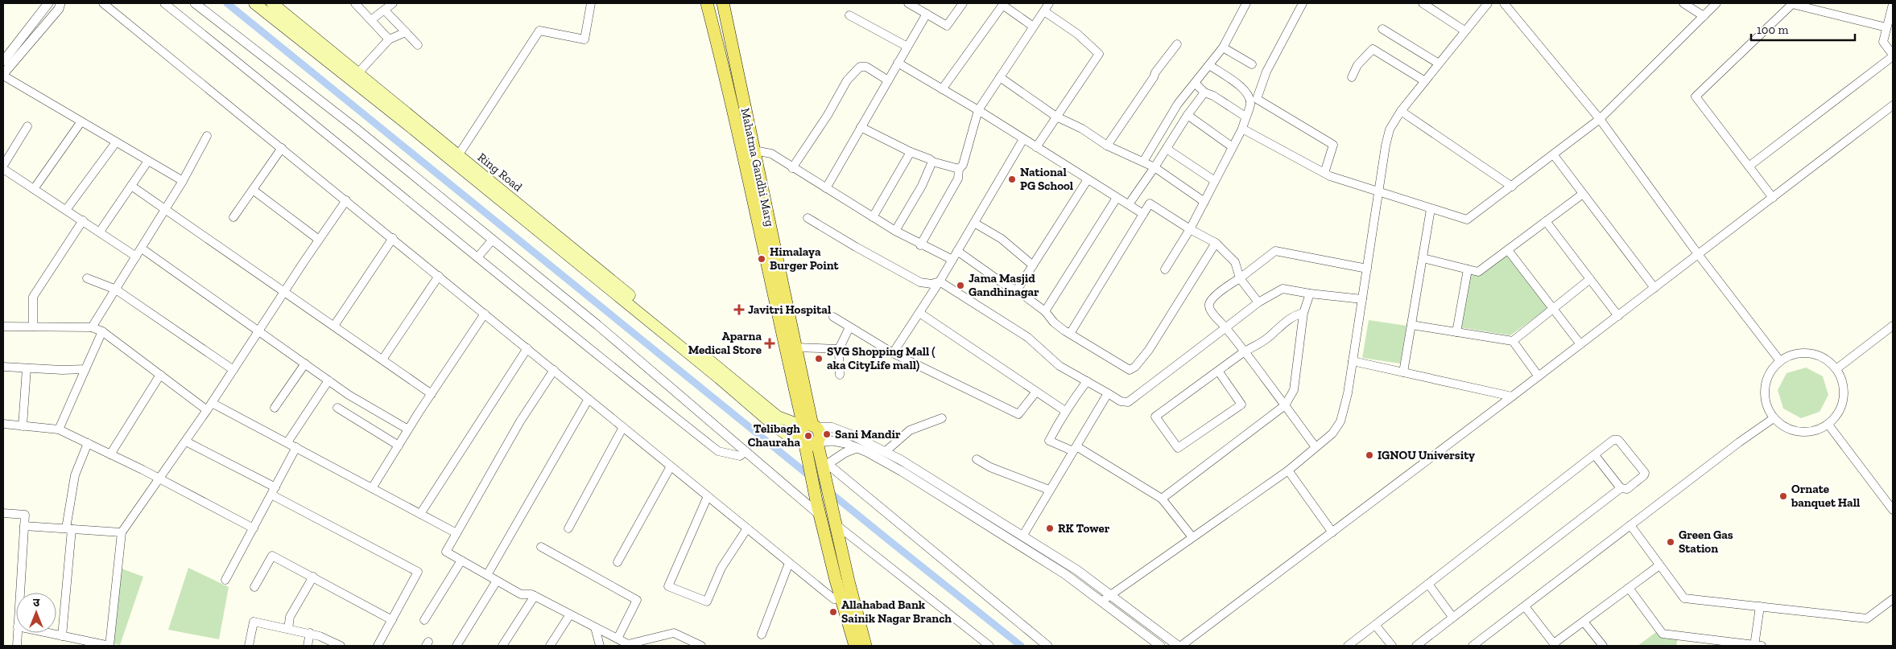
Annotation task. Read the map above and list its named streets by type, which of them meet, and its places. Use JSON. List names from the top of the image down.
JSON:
{
  "streets": {
    "main road": ["Mahatma Gandhi Marg", "Ring Road"]
  },
  "crossings": [
    ["Mahatma Gandhi Marg", "Ring Road"]
  ],
  "places": {
    "other": [
      "National PG School",
      "Himalaya Burger Point",
      "Jama Masjid Gandhinagar",
      "SVG Shopping Mall ( aka CityLife mall)",
      "Sani Mandir",
      "Telibagh Chauraha",
      "IGNOU University",
      "Ornate banquet Hall",
      "RK Tower",
      "Green Gas Station",
      "Allahabad Bank Sainik Nagar Branch"
    ],
    "health": ["Javitri Hospital", "Aparna Medical Store"]
  },
  "scale_bar": "100 m",
  "north": "top"
}
